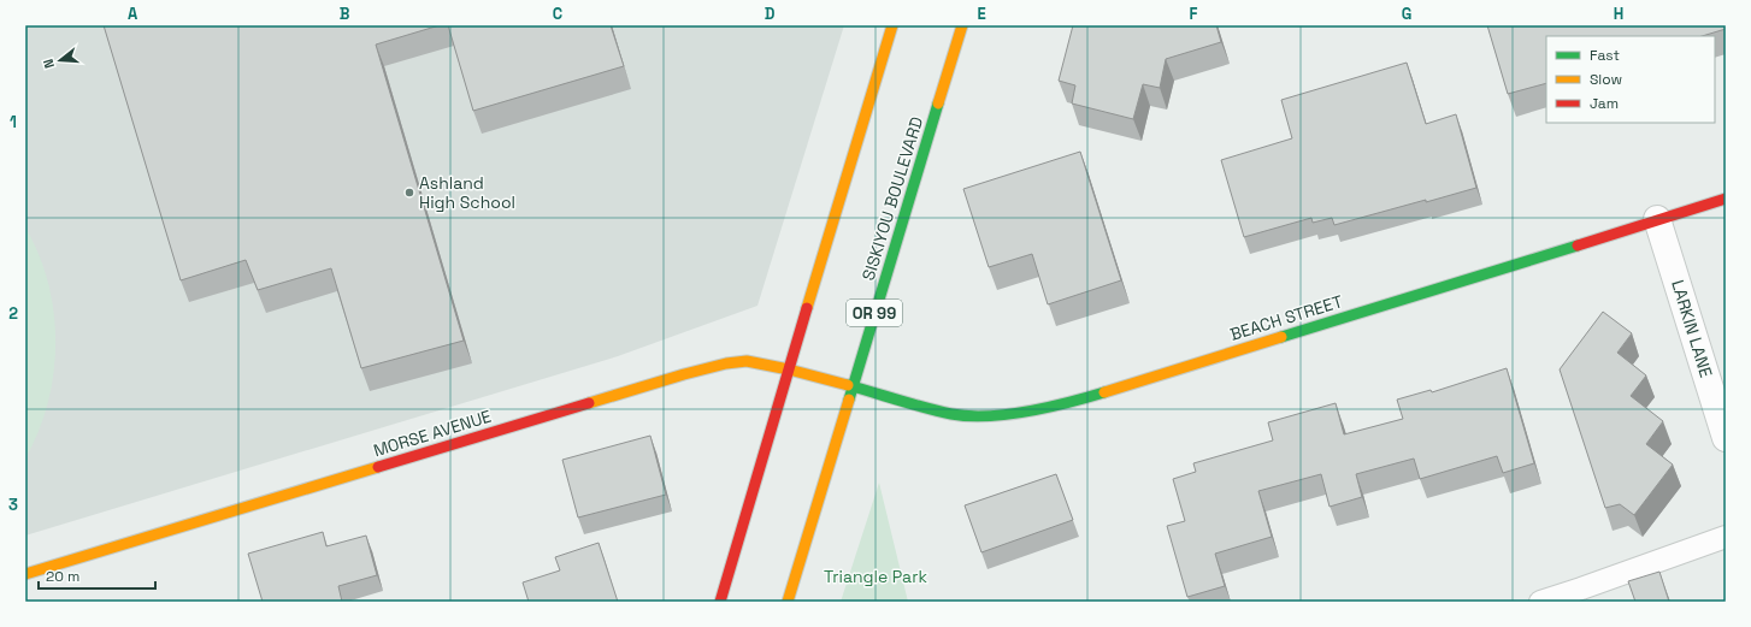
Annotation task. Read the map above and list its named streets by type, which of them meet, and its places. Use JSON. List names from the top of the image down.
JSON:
{
  "streets": {
    "street": [
      "SISKIYOU BOULEVARD",
      "OR 99",
      "BEACH STREET",
      "LARKIN LANE",
      "MORSE AVENUE"
    ]
  },
  "crossings": [
    ["SISKIYOU BOULEVARD", "BEACH STREET"],
    ["SISKIYOU BOULEVARD", "MORSE AVENUE"],
    ["BEACH STREET", "LARKIN LANE"],
    ["BEACH STREET", "MORSE AVENUE"]
  ],
  "parks": ["Triangle Park"],
  "places": ["Ashland High School"],
  "legend": ["Fast", "Slow", "Jam"],
  "scale_bar": "20 m",
  "north": "left",
  "grid": {
    "columns": [
      "A",
      "B",
      "C",
      "D",
      "E",
      "F",
      "G",
      "H"
    ],
    "rows": ["1", "2", "3"]
  }
}
